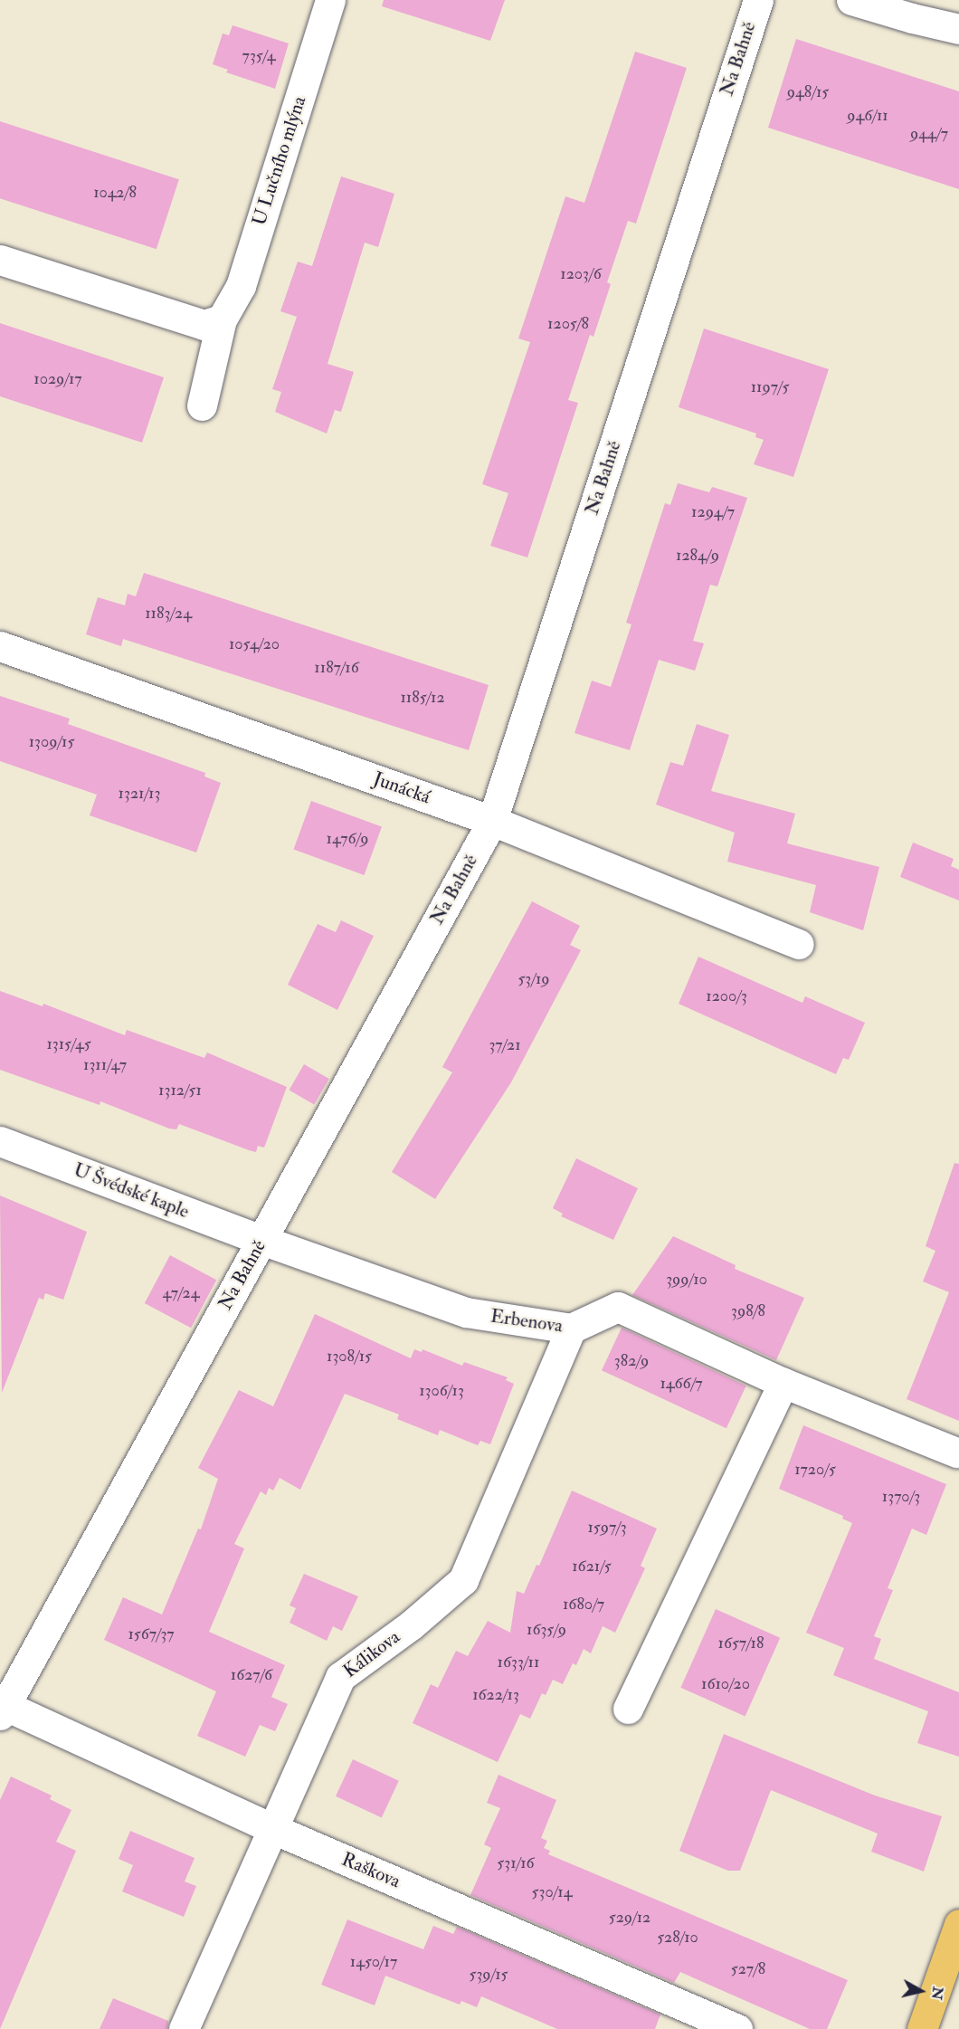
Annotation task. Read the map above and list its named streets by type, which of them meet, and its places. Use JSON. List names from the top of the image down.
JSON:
{
  "streets": {
    "street": [
      "Na Bahně",
      "U Lučního mlýna",
      "Junácká",
      "U Švédské kaple",
      "Erbenova",
      "Kálikova",
      "Raškova"
    ]
  },
  "crossings": [
    ["Na Bahně", "Junácká"],
    ["Na Bahně", "U Švédské kaple"],
    ["Na Bahně", "Erbenova"],
    ["Na Bahně", "Raškova"],
    ["U Švédské kaple", "Erbenova"],
    ["Erbenova", "Kálikova"],
    ["Kálikova", "Raškova"]
  ],
  "house_numbers": [
    "735/4",
    "948/15",
    "946/11",
    "944/7",
    "1042/8",
    "1203/6",
    "1205/8",
    "1029/17",
    "1197/5",
    "1294/7",
    "1284/9",
    "1183/24",
    "1054/20",
    "1187/16",
    "1185/12",
    "1309/15",
    "1321/13",
    "1476/9",
    "53/19",
    "1200/3",
    "1315/45",
    "37/21",
    "1311/47",
    "1312/51",
    "399/10",
    "47/24",
    "398/8",
    "1308/15",
    "382/9",
    "1466/7",
    "1306/13",
    "1720/5",
    "1370/3",
    "1597/3",
    "1621/5",
    "1680/7",
    "1635/9",
    "1567/37",
    "1657/18",
    "1633/11",
    "1627/6",
    "1610/20",
    "1622/13",
    "531/16",
    "530/14",
    "529/12",
    "528/10",
    "1450/17",
    "527/8",
    "539/15"
  ],
  "north": "right"
}
